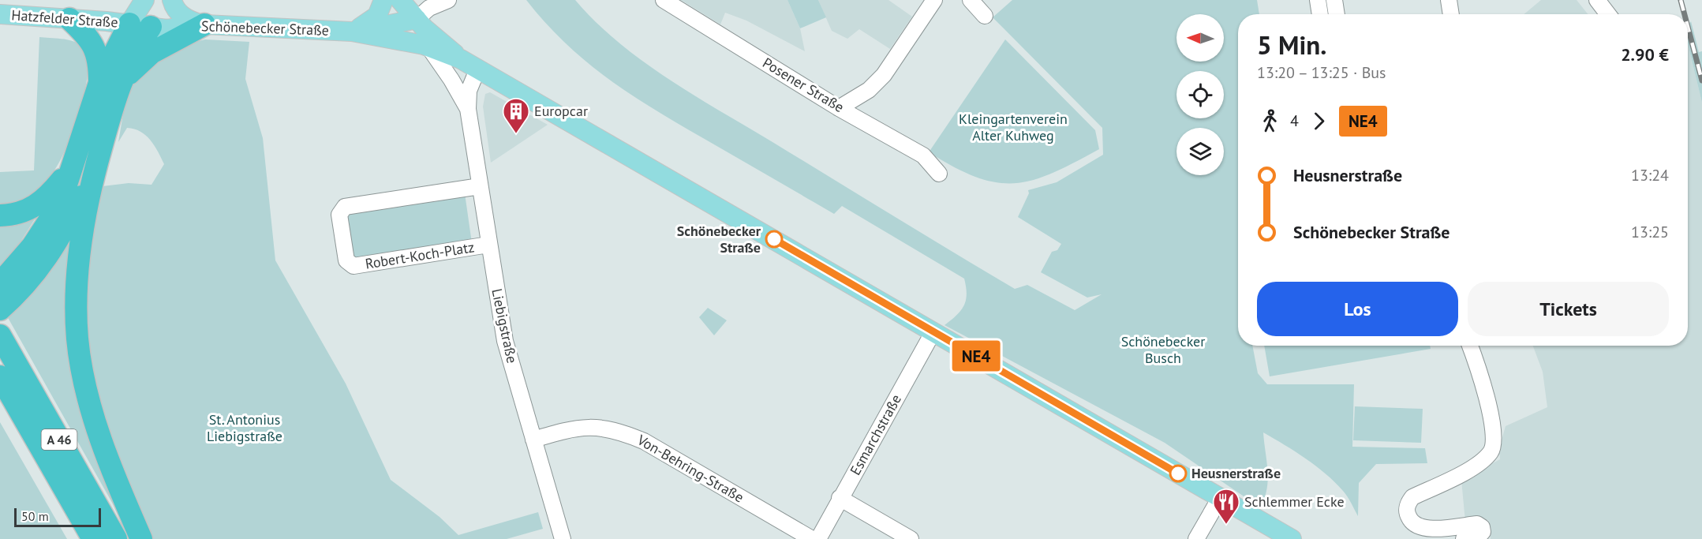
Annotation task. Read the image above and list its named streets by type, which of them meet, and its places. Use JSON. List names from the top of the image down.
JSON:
{
  "streets": {
    "highway": ["A 46"],
    "main road": ["Hatzfelder Straße", "Schönebecker Straße"],
    "street": [
      "Posener Straße",
      "Robert-Koch-Platz",
      "Liebigstraße",
      "Esmarchstraße",
      "Von-Behring-Straße"
    ]
  },
  "crossings": [
    ["Hatzfelder Straße", "Schönebecker Straße"],
    ["Robert-Koch-Platz", "Liebigstraße"],
    ["Liebigstraße", "Von-Behring-Straße"]
  ],
  "parks": ["Kleingartenverein Alter Kuhweg", "Schönebecker Busch", "St. Antonius Liebigstraße"],
  "places": {
    "building": ["Europcar"],
    "other": ["Schönebecker Straße", "Heusnerstraße"],
    "restaurant": ["Schlemmer Ecke"]
  },
  "lines": ["bus line NE4"],
  "scale_bar": "50 m",
  "north": "left",
  "page": {
    "on_map": "NE4",
    "heading": ["5 Min.", "13:20 – 13:25 · Bus", "2.90 €"],
    "legs": ["4", "NE4"],
    "list": [
      {
        "name": "Heusnerstraße",
        "value": "13:24"
      },
      {
        "name": "Schönebecker Straße",
        "value": "13:25"
      }
    ],
    "buttons": ["Los", "Tickets"],
    "scale": "50 m"
  }
}
